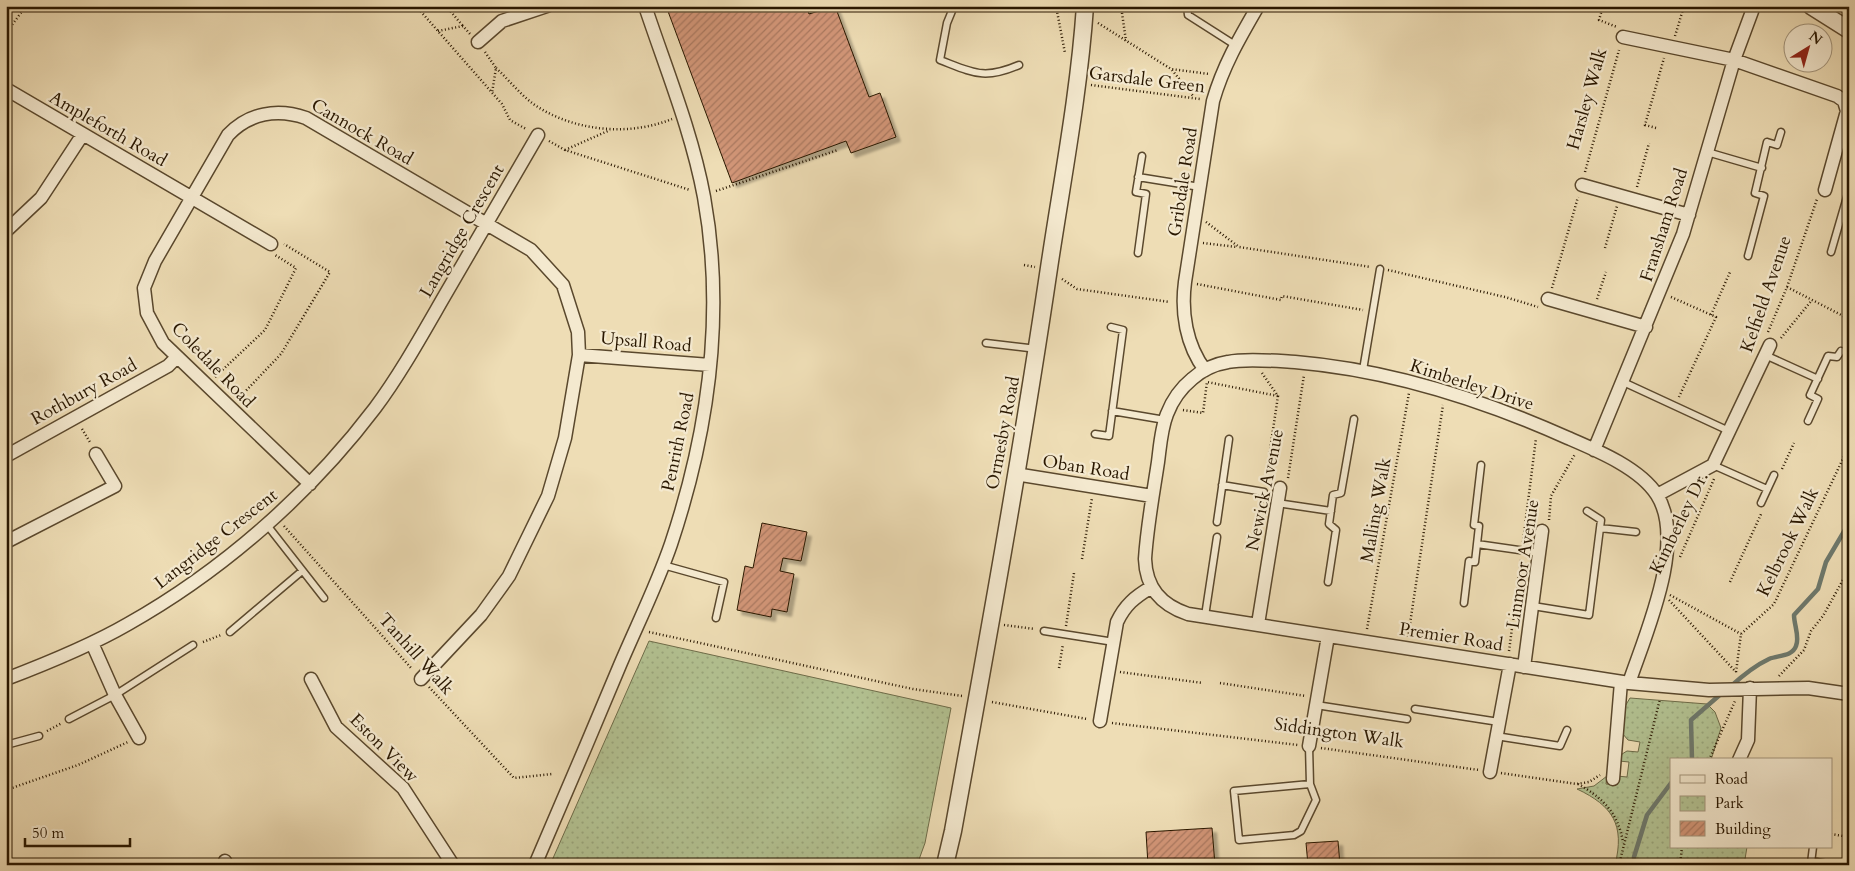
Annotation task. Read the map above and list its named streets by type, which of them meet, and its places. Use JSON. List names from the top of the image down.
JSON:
{
  "streets": {
    "street": [
      "Ampleforth Road",
      "Cannock Road",
      "Gribdale Road",
      "Fransham Road",
      "Langridge Crescent",
      "Kelfield Avenue",
      "Upsall Road",
      "Coledale Road",
      "Kimberley Drive",
      "Rothbury Road",
      "Ormesby Road",
      "Penrith Road",
      "Oban Road",
      "Newick Avenue",
      "Linmoor Avenue",
      "Premier Road",
      "Eston View"
    ],
    "path": [
      "Garsdale Green",
      "Harsley Walk",
      "Malling Walk",
      "Kimberley Dr.",
      "Kelbrook Walk",
      "Tanhill Walk",
      "Siddington Walk"
    ]
  },
  "crossings": [
    ["Garsdale Green", "Gribdale Road"],
    ["Garsdale Green", "Ormesby Road"],
    ["Ampleforth Road", "Cannock Road"],
    ["Ampleforth Road", "Coledale Road"],
    ["Cannock Road", "Langridge Crescent"],
    ["Cannock Road", "Upsall Road"],
    ["Cannock Road", "Coledale Road"],
    ["Cannock Road", "Tanhill Walk"],
    ["Gribdale Road", "Kimberley Drive"],
    ["Fransham Road", "Kimberley Drive"],
    ["Langridge Crescent", "Coledale Road"],
    ["Langridge Crescent", "Tanhill Walk"],
    ["Kelfield Avenue", "Kimberley Dr."],
    ["Upsall Road", "Penrith Road"],
    ["Coledale Road", "Rothbury Road"],
    ["Kimberley Drive", "Oban Road"],
    ["Kimberley Drive", "Newick Avenue"],
    ["Kimberley Drive", "Malling Walk"],
    ["Kimberley Drive", "Linmoor Avenue"],
    ["Ormesby Road", "Oban Road"],
    ["Ormesby Road", "Siddington Walk"],
    ["Penrith Road", "Siddington Walk"],
    ["Newick Avenue", "Premier Road"],
    ["Malling Walk", "Premier Road"],
    ["Linmoor Avenue", "Premier Road"]
  ],
  "legend": ["Road", "Park", "Building"],
  "scale_bar": "50 m",
  "north": "top right"
}
